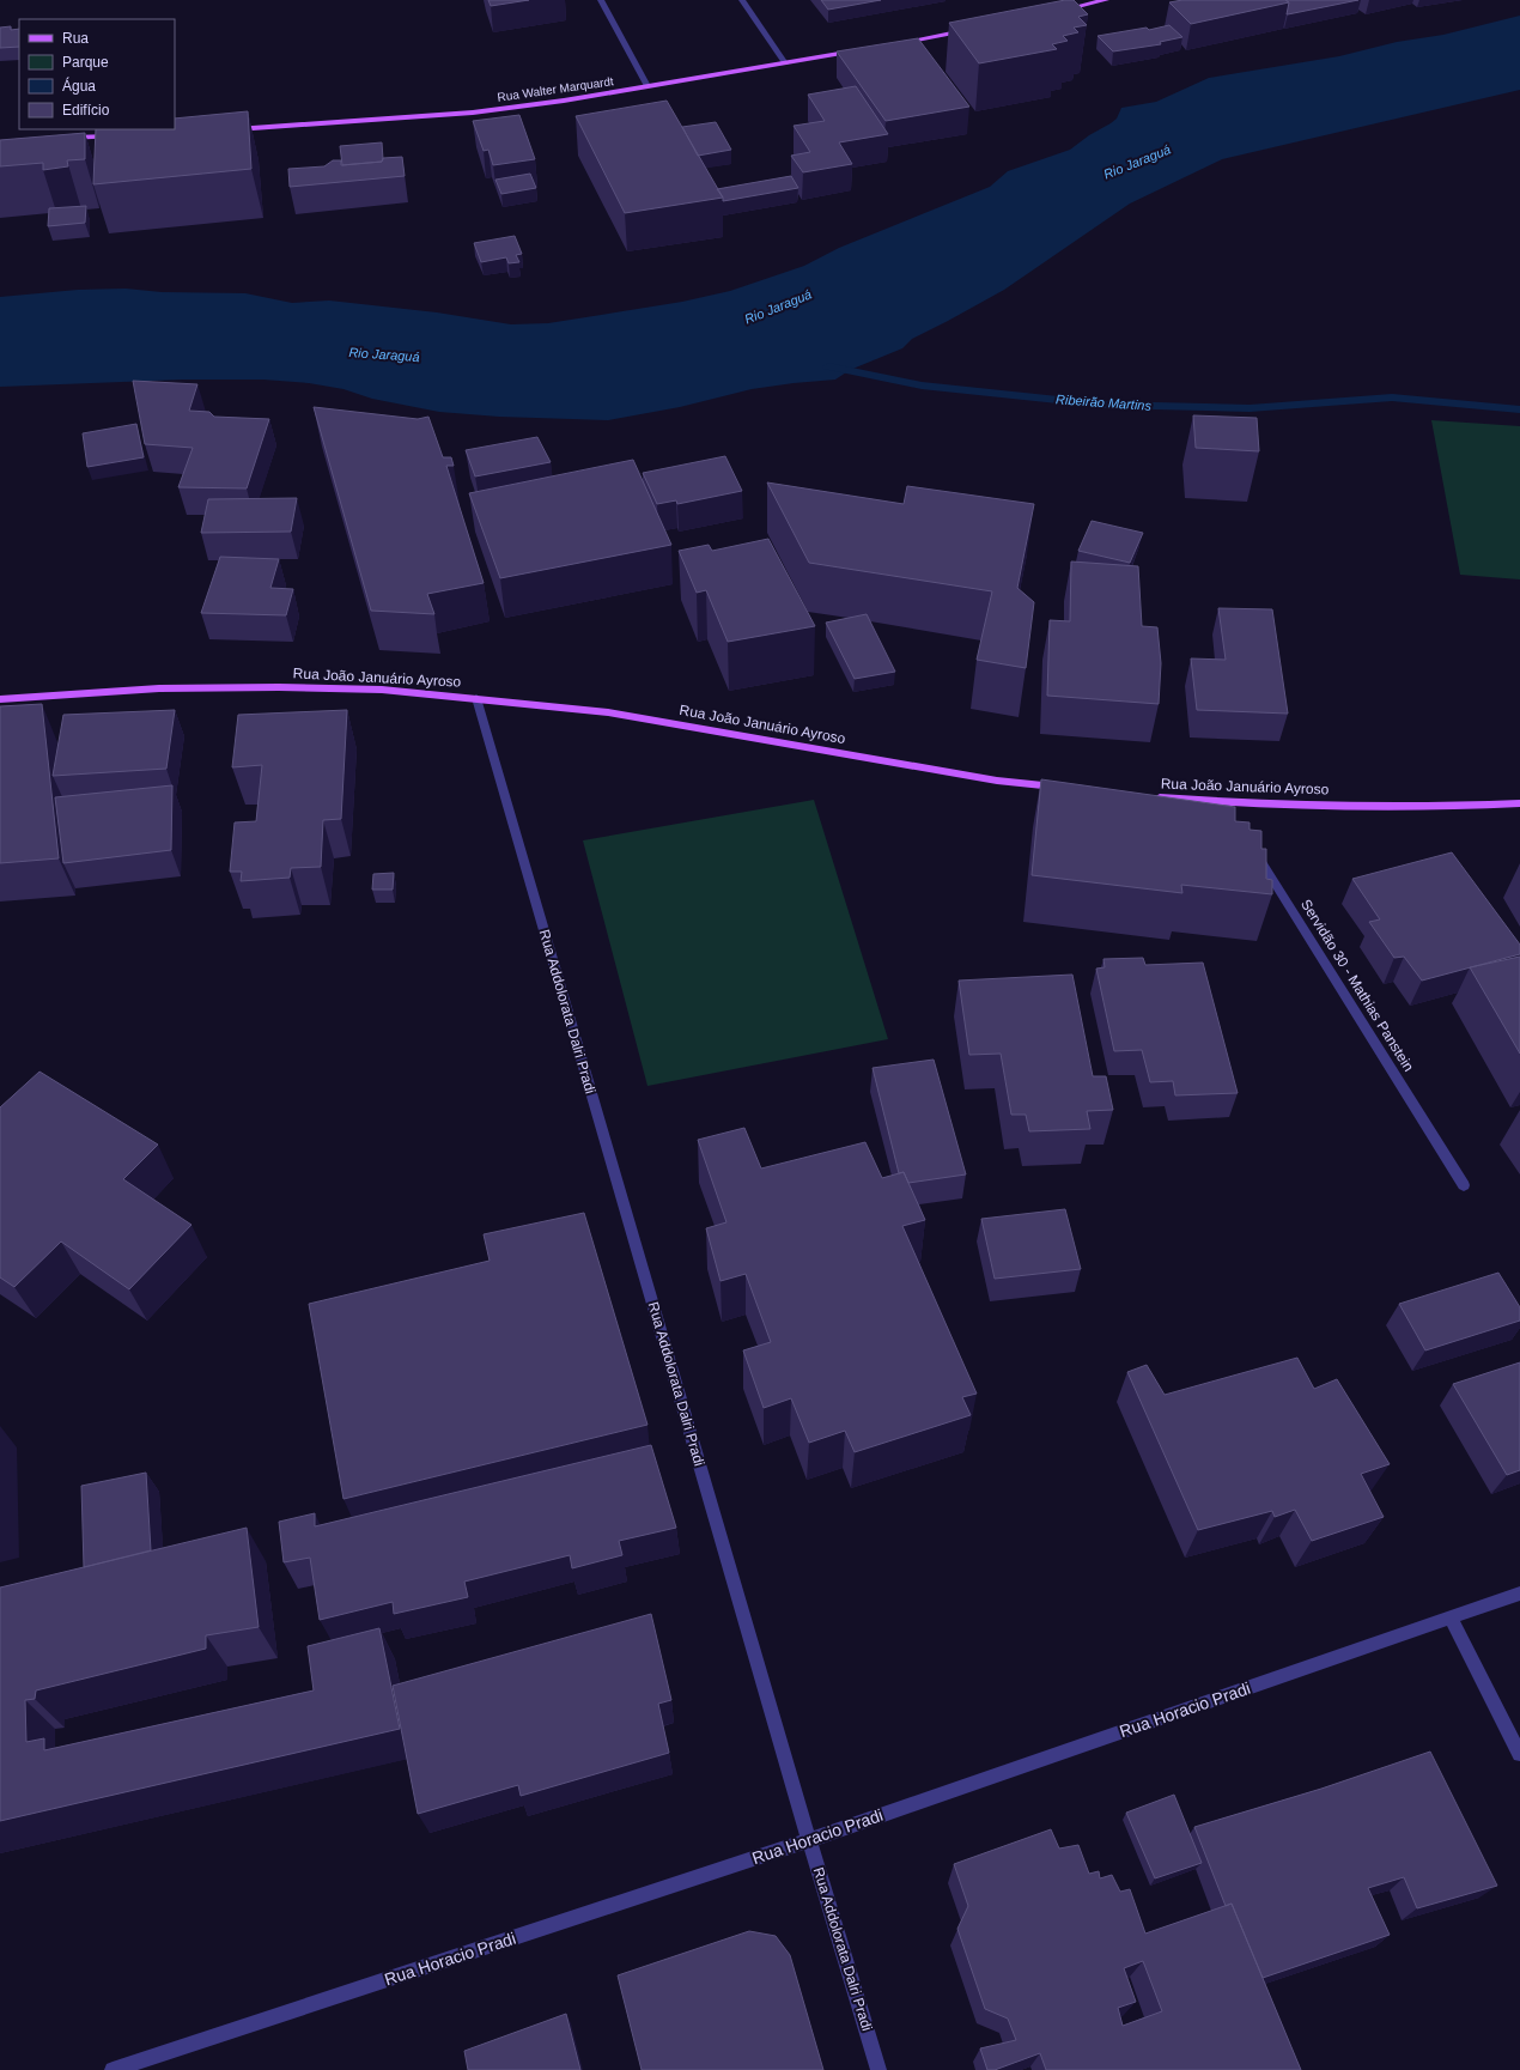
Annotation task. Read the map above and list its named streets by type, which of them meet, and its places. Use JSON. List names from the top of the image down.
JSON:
{
  "streets": {
    "main road": ["Rua Walter Marquardt", "Rua João Januário Ayroso"],
    "street": ["Servidão 30 - Mathias Panstein", "Rua Addolorata Dalri Pradi", "Rua Horacio Pradi"]
  },
  "crossings": [
    ["Rua João Januário Ayroso", "Rua Addolorata Dalri Pradi"],
    ["Rua Addolorata Dalri Pradi", "Rua Horacio Pradi"]
  ],
  "water": ["Rio Jaraguá", "Ribeirão Martins"],
  "legend": [
    "Rua",
    "Parque",
    "Água",
    "Edifício"
  ]
}
